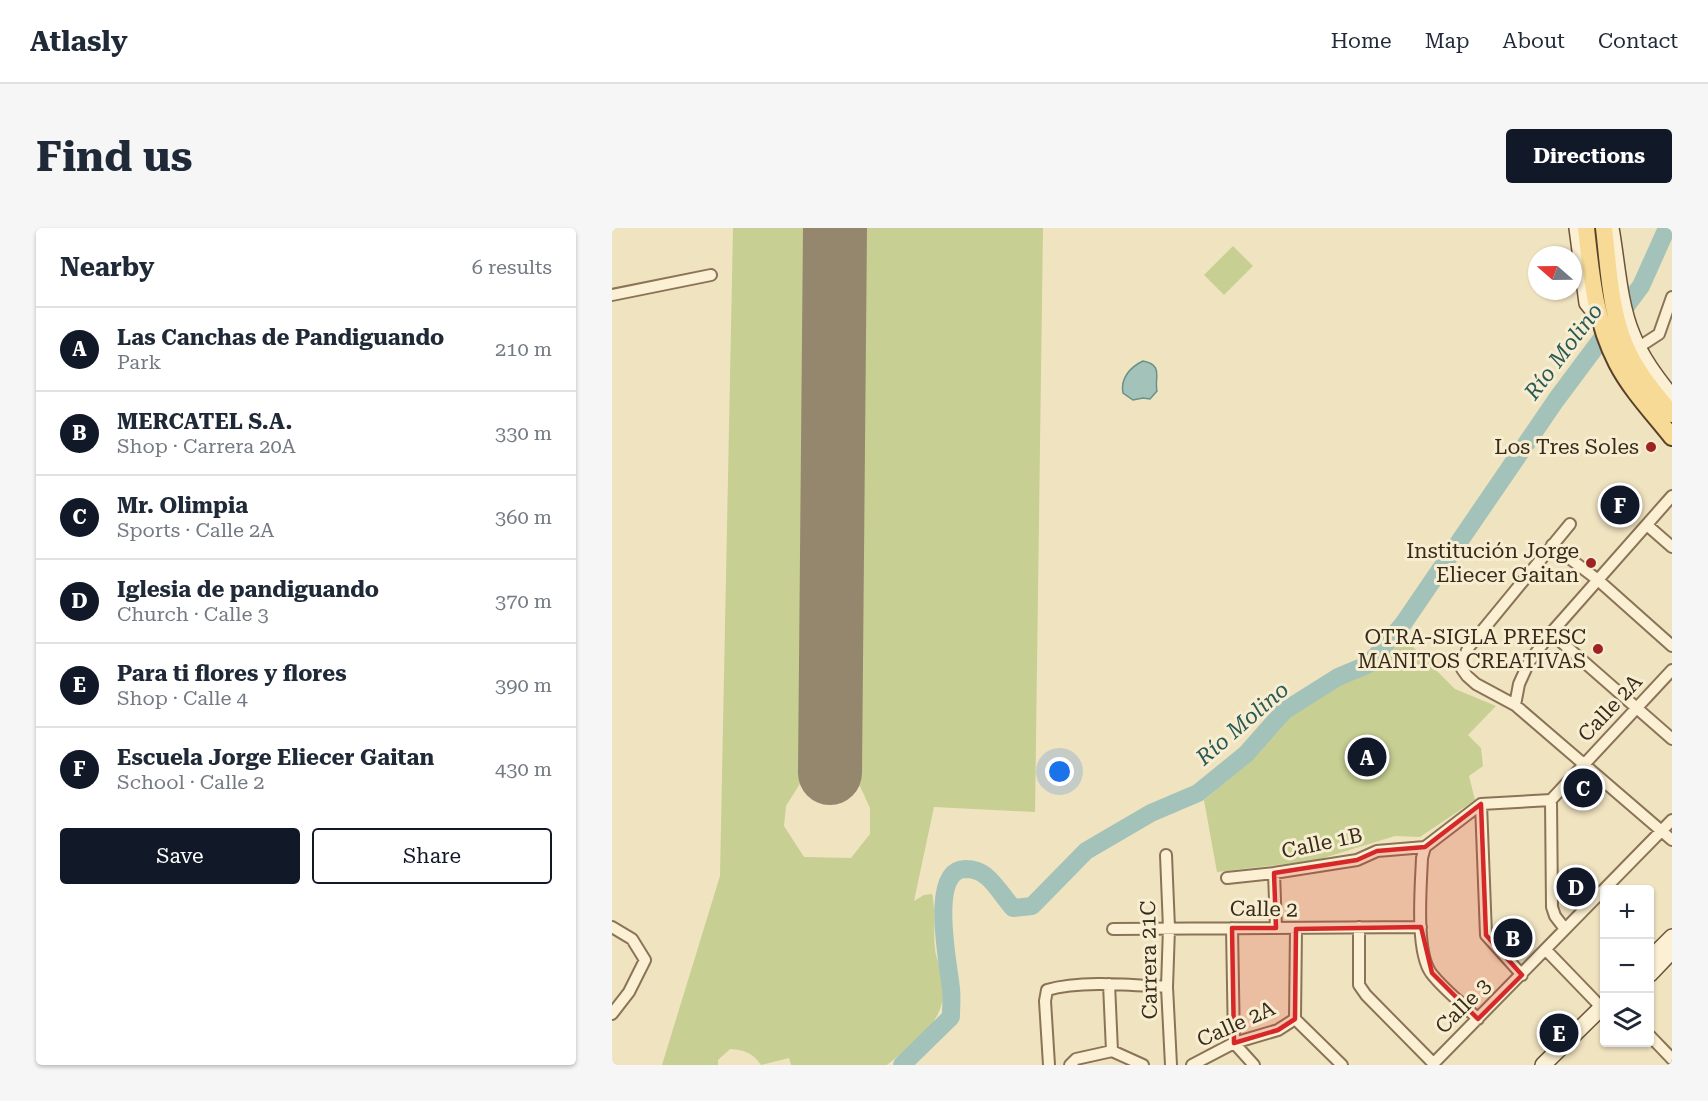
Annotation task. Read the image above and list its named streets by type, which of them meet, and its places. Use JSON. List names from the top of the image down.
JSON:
{
  "streets": {
    "street": [
      "Calle 2A",
      "Calle 1B",
      "Calle 2",
      "Carrera 21C",
      "Calle 3"
    ]
  },
  "crossings": [
    ["Calle 2", "Carrera 21C"]
  ],
  "water": ["Río Molino"],
  "places": ["Los Tres Soles", "Institución Jorge Eliecer Gaitan", "OTRA-SIGLA PREESC MANITOS CREATIVAS"],
  "north": "left",
  "page": {
    "header": "Atlasly",
    "nav": [
      "Home",
      "Map",
      "About",
      "Contact"
    ],
    "buttons": [
      "Directions",
      ["Save", "Share"]
    ],
    "title": "Find us",
    "heading": ["Nearby", "6 results"],
    "list": [
      {
        "mark": "A",
        "name": "Las Canchas de Pandiguando",
        "note": "Park",
        "value": "210 m"
      },
      {
        "mark": "B",
        "name": "MERCATEL S.A.",
        "note": "Shop · Carrera 20A",
        "value": "330 m"
      },
      {
        "mark": "C",
        "name": "Mr. Olimpia",
        "note": "Sports · Calle 2A",
        "value": "360 m"
      },
      {
        "mark": "D",
        "name": "Iglesia de pandiguando",
        "note": "Church · Calle 3",
        "value": "370 m"
      },
      {
        "mark": "E",
        "name": "Para ti flores y flores",
        "note": "Shop · Calle 4",
        "value": "390 m"
      },
      {
        "mark": "F",
        "name": "Escuela Jorge Eliecer Gaitan",
        "note": "School · Calle 2",
        "value": "430 m"
      }
    ],
    "pins": [
      "F",
      "A",
      "C",
      "D",
      "B",
      "E"
    ],
    "map_buttons": ["+", "−"]
  }
}
